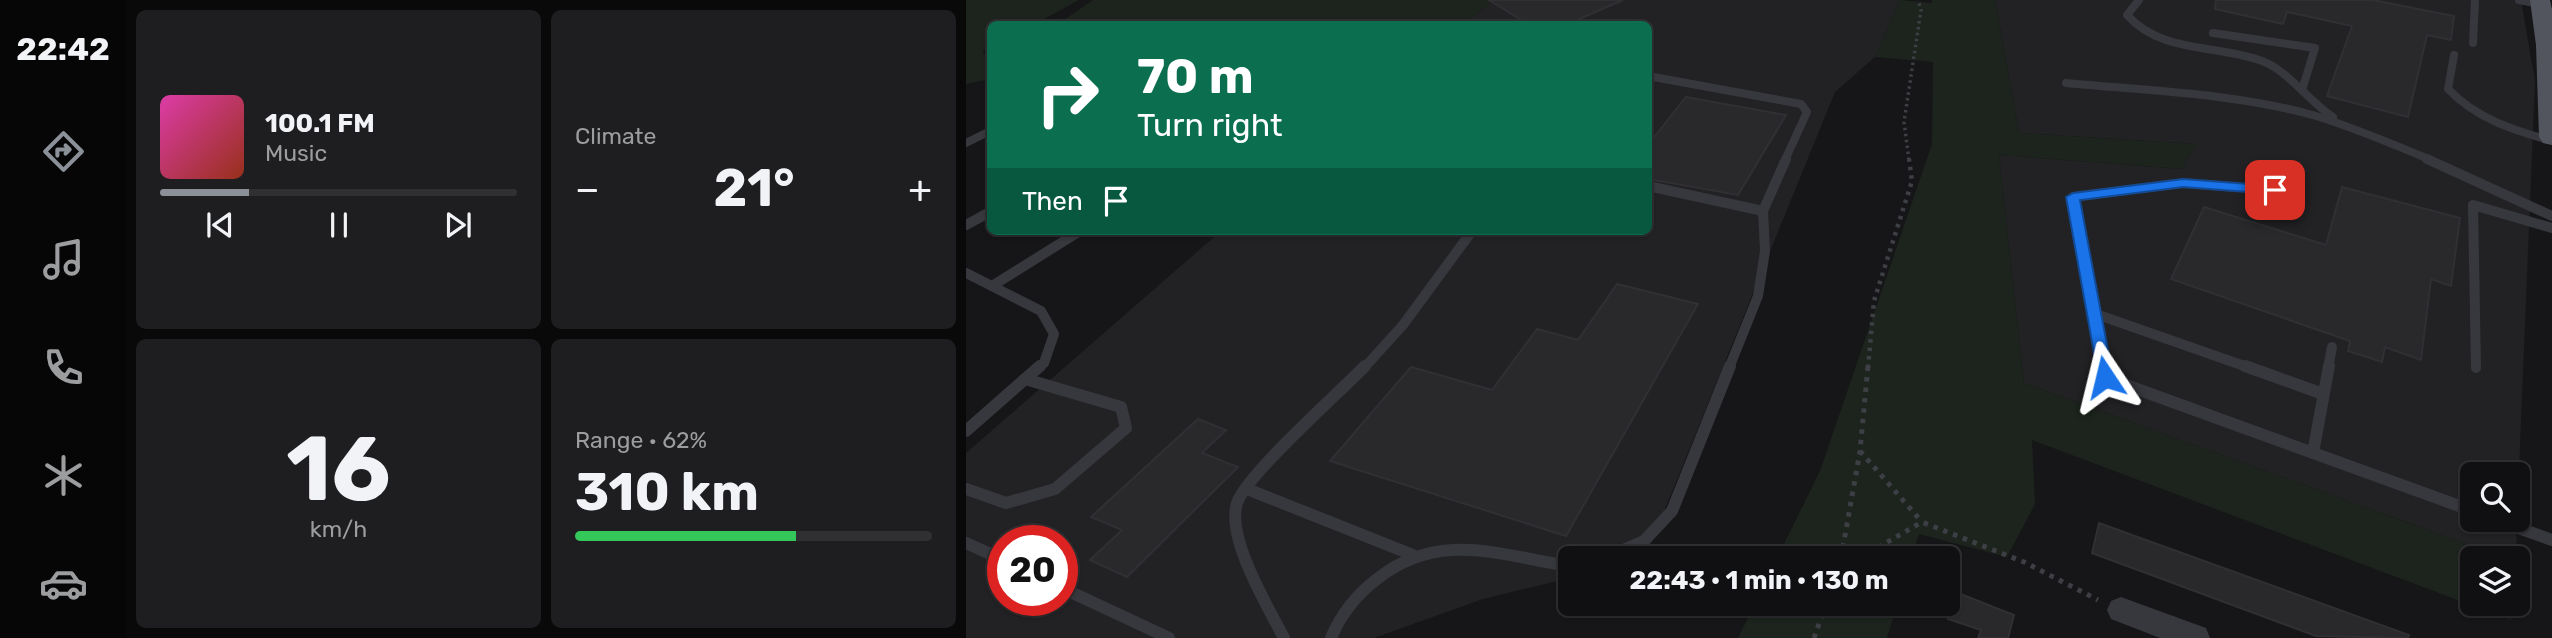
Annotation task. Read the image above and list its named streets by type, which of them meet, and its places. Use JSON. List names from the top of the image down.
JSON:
{
  "page": {
    "tabs": "22:42",
    "tile": [
      "Climate",
      ["16", "km/h"],
      ["Range · 62%", "310 km"]
    ],
    "turn": ["70 m", "Turn right"],
    "song": ["100.1 FM", "Music"],
    "heat": ["−", "21°", "+"],
    "then": "Then",
    "limit": "20",
    "trip": "22:43 · 1 min · 130 m"
  }
}
